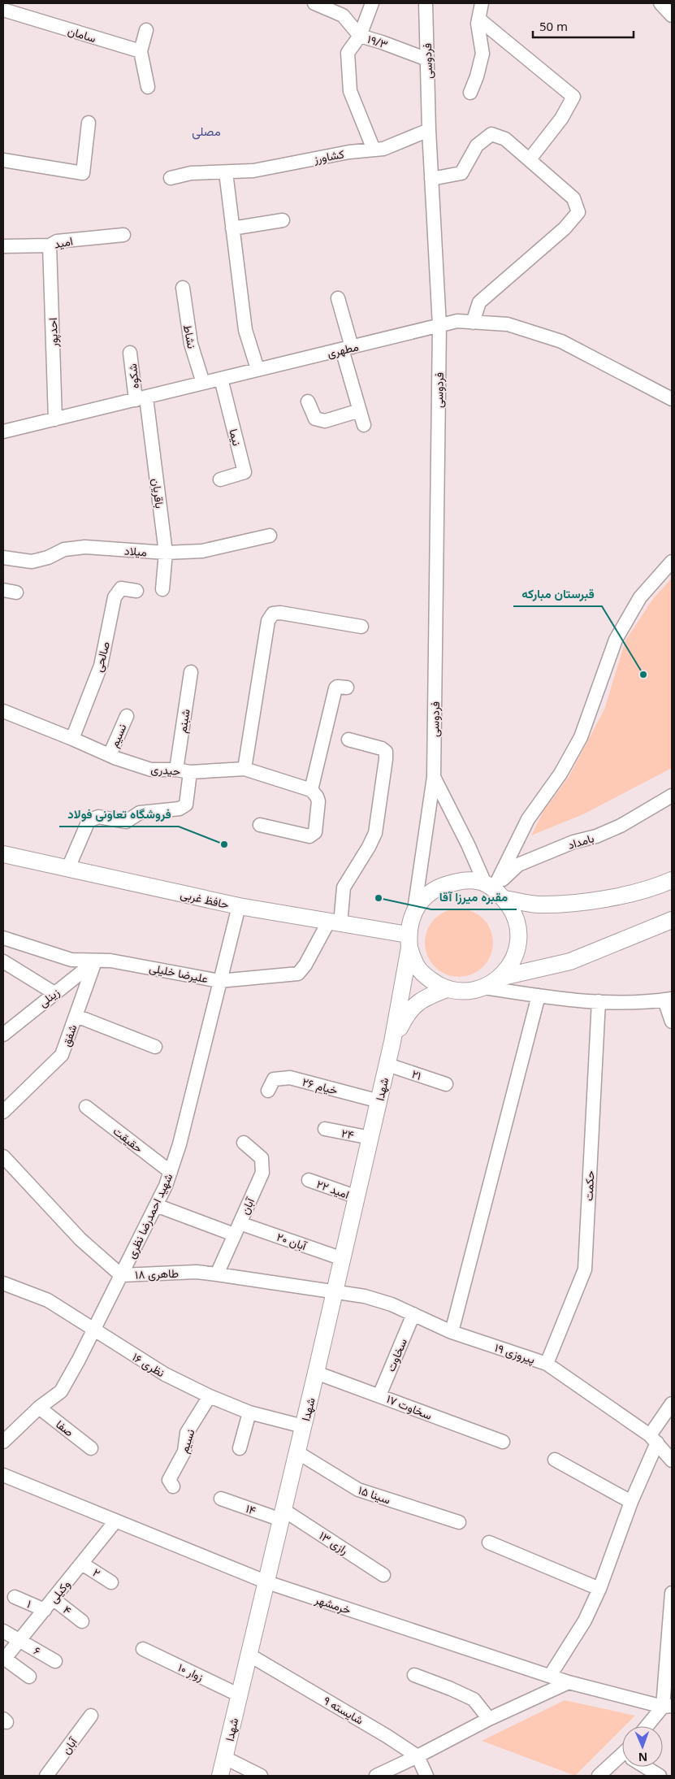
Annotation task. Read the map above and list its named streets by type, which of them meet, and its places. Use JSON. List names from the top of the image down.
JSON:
{
  "streets": {
    "main road": ["حافظ غربی", "شهدا"],
    "street": [
      "سامان",
      "۱۹/۳",
      "فردوسی",
      "کشاورز",
      "امید",
      "احدپور",
      "نشاط",
      "مطهری",
      "شکوه",
      "نیما",
      "باقریان",
      "میلاد",
      "صالحی",
      "شبنم",
      "نسیم",
      "حیدری",
      "بامداد",
      "علیرضا خلیلی",
      "زینلی",
      "شفق",
      "۲۱",
      "خیام ۲۶",
      "۲۴",
      "حقیقت",
      "حکمت",
      "امید ۲۲",
      "آبان",
      "شهید احمدرضا نظری",
      "آبان ۲۰",
      "طاهری ۱۸",
      "پیروزی ۱۹",
      "سخاوت",
      "نظری ۱۶",
      "سخاوت ۱۷",
      "صفا",
      "سینا ۱۵",
      "۱۴",
      "رازی ۱۳",
      "۲",
      "وکیلی",
      "۱",
      "خرمشهر",
      "۴",
      "۶",
      "زوار ۱۰",
      "شایسته ۹"
    ]
  },
  "crossings": [
    ["۱۹/۳", "فردوسی"],
    ["فردوسی", "کشاورز"],
    ["فردوسی", "مطهری"],
    ["فردوسی", "بامداد"],
    ["فردوسی", "حافظ غربی"],
    ["امید", "احدپور"],
    ["احدپور", "مطهری"],
    ["نشاط", "مطهری"],
    ["مطهری", "شکوه"],
    ["مطهری", "نیما"],
    ["مطهری", "باقریان"],
    ["شکوه", "باقریان"],
    ["باقریان", "میلاد"],
    ["صالحی", "حیدری"],
    ["شبنم", "حیدری"],
    ["نسیم", "حیدری"],
    ["نسیم", "نظری ۱۶"],
    ["بامداد", "حافظ غربی"],
    ["حافظ غربی", "علیرضا خلیلی"],
    ["حافظ غربی", "شهید احمدرضا نظری"],
    ["علیرضا خلیلی", "زینلی"],
    ["علیرضا خلیلی", "شفق"],
    ["علیرضا خلیلی", "شهید احمدرضا نظری"],
    ["زینلی", "شفق"],
    ["۲۱", "شهدا"],
    ["خیام ۲۶", "شهدا"],
    ["شهدا", "۲۴"],
    ["شهدا", "امید ۲۲"],
    ["شهدا", "آبان ۲۰"],
    ["شهدا", "طاهری ۱۸"],
    ["شهدا", "پیروزی ۱۹"],
    ["شهدا", "نظری ۱۶"],
    ["شهدا", "سخاوت ۱۷"],
    ["شهدا", "سینا ۱۵"],
    ["شهدا", "۱۴"],
    ["شهدا", "رازی ۱۳"],
    ["شهدا", "خرمشهر"],
    ["شهدا", "زوار ۱۰"],
    ["شهدا", "شایسته ۹"],
    ["حقیقت", "شهید احمدرضا نظری"],
    ["حکمت", "پیروزی ۱۹"],
    ["آبان", "آبان ۲۰"],
    ["آبان", "طاهری ۱۸"],
    ["شهید احمدرضا نظری", "آبان ۲۰"],
    ["شهید احمدرضا نظری", "طاهری ۱۸"],
    ["شهید احمدرضا نظری", "نظری ۱۶"],
    ["شهید احمدرضا نظری", "صفا"],
    ["طاهری ۱۸", "پیروزی ۱۹"],
    ["پیروزی ۱۹", "سخاوت"],
    ["سخاوت", "سخاوت ۱۷"],
    ["۱۴", "رازی ۱۳"],
    ["۲", "وکیلی"],
    ["وکیلی", "۱"],
    ["وکیلی", "خرمشهر"],
    ["وکیلی", "۴"],
    ["وکیلی", "۶"]
  ],
  "districts": ["مصلی"],
  "places": ["قبرستان مبارکه", "فروشگاه تعاونی فولاد", "مقبره میرزا آقا"],
  "scale_bar": "50 m",
  "north": "bottom"
}
